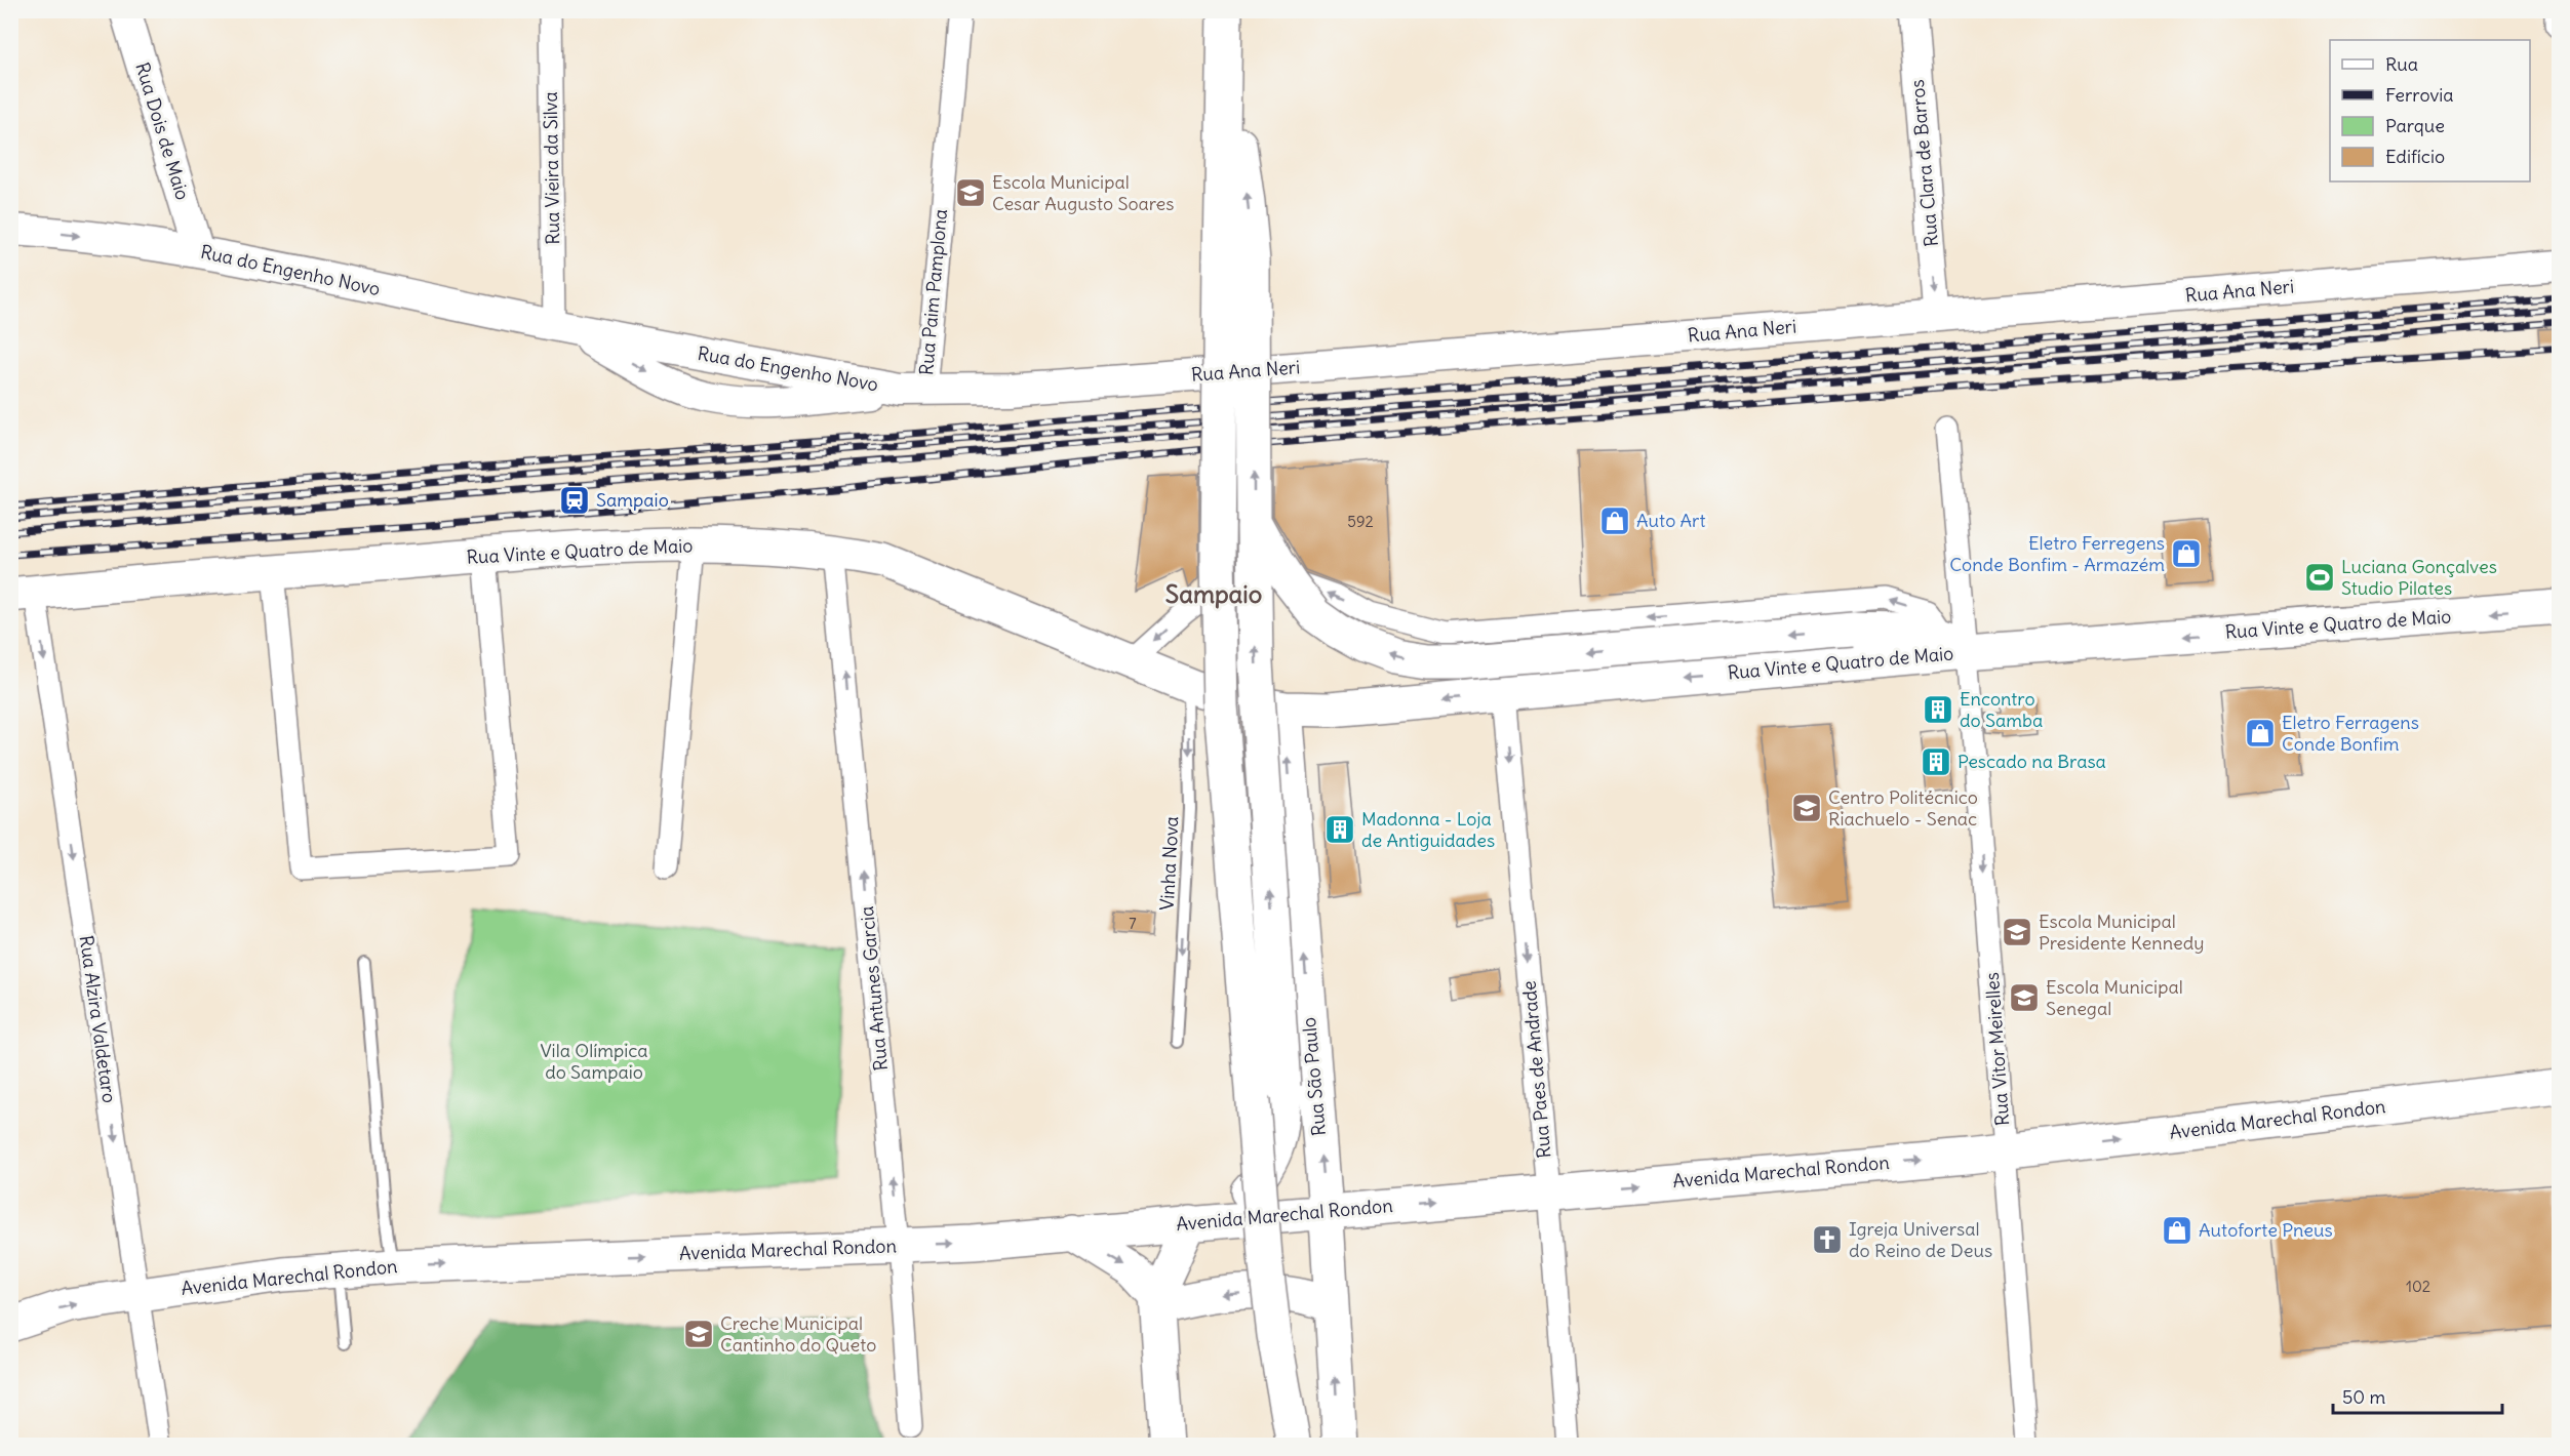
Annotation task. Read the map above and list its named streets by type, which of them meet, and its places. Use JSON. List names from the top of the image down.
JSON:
{
  "streets": {
    "main road": [
      "Rua Dois de Maio",
      "Rua do Engenho Novo",
      "Rua Ana Neri",
      "Rua Vinte e Quatro de Maio",
      "Rua São Paulo",
      "Avenida Marechal Rondon"
    ],
    "street": [
      "Rua Clara de Barros",
      "Rua Vieira da Silva",
      "Rua Paim Pamplona",
      "Rua Antunes Garcia",
      "Rua Alzira Valdetaro",
      "Rua Vitor Meirelles",
      "Rua Paes de Andrade"
    ],
    "lane": ["Vinha Nova"]
  },
  "crossings": [
    ["Rua Dois de Maio", "Rua do Engenho Novo"],
    ["Rua Clara de Barros", "Rua Ana Neri"],
    ["Rua Vieira da Silva", "Rua do Engenho Novo"],
    ["Rua do Engenho Novo", "Rua Ana Neri"],
    ["Rua do Engenho Novo", "Rua Paim Pamplona"],
    ["Rua Ana Neri", "Rua Paim Pamplona"],
    ["Rua Vinte e Quatro de Maio", "Vinha Nova"],
    ["Rua Vinte e Quatro de Maio", "Rua Antunes Garcia"],
    ["Rua Vinte e Quatro de Maio", "Rua Alzira Valdetaro"],
    ["Rua Vinte e Quatro de Maio", "Rua Vitor Meirelles"],
    ["Rua Vinte e Quatro de Maio", "Rua Paes de Andrade"],
    ["Rua Vinte e Quatro de Maio", "Rua São Paulo"],
    ["Rua Antunes Garcia", "Avenida Marechal Rondon"],
    ["Rua Alzira Valdetaro", "Avenida Marechal Rondon"],
    ["Rua Vitor Meirelles", "Avenida Marechal Rondon"],
    ["Rua Paes de Andrade", "Avenida Marechal Rondon"],
    ["Rua São Paulo", "Avenida Marechal Rondon"]
  ],
  "one_way": [
    "Rua Clara de Barros",
    "Vinha Nova",
    "Rua Alzira Valdetaro",
    "Rua Vitor Meirelles",
    "Rua Paes de Andrade",
    "Avenida Marechal Rondon"
  ],
  "districts": ["Sampaio"],
  "parks": ["Vila Olímpica do Sampaio"],
  "places": {
    "school or university": [
      "Escola Municipal Cesar Augusto Soares",
      "Centro Politécnico Riachuelo - Senac",
      "Escola Municipal Presidente Kennedy",
      "Escola Municipal Senegal",
      "Creche Municipal Cantinho do Queto"
    ],
    "station": ["Sampaio"],
    "shop": [
      "Auto Art",
      "Eletro Ferregens Conde Bonfim - Armazém",
      "Eletro Ferragens Conde Bonfim",
      "Autoforte Pneus"
    ],
    "sports": ["Luciana Gonçalves Studio Pilates"],
    "building": ["Encontro do Samba", "Pescado na Brasa", "Madonna - Loja de Antiguidades"],
    "church": ["Igreja Universal do Reino de Deus"]
  },
  "house_numbers": ["592", "7", "102"],
  "legend": [
    "Rua",
    "Ferrovia",
    "Parque",
    "Edifício"
  ],
  "scale_bar": "50 m"
}
